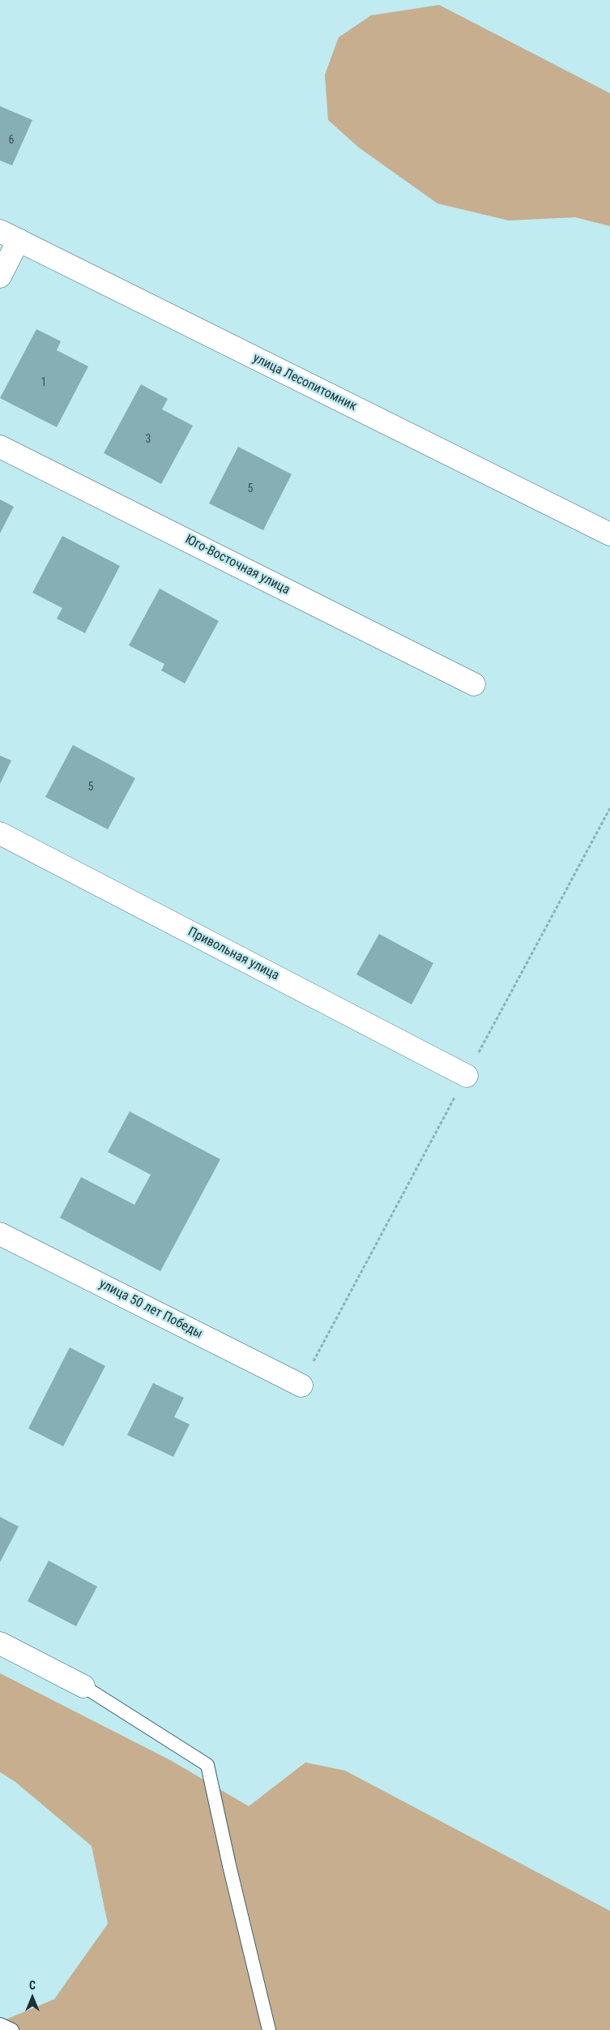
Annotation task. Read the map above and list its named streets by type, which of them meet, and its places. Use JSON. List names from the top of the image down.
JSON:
{
  "streets": {
    "street": [
      "улица Лесопитомник",
      "Юго-Восточная улица",
      "Привольная улица",
      "улица 50 лет Победы"
    ]
  },
  "house_numbers": [
    "6",
    "1",
    "3",
    "5",
    "5"
  ],
  "north": "top"
}
